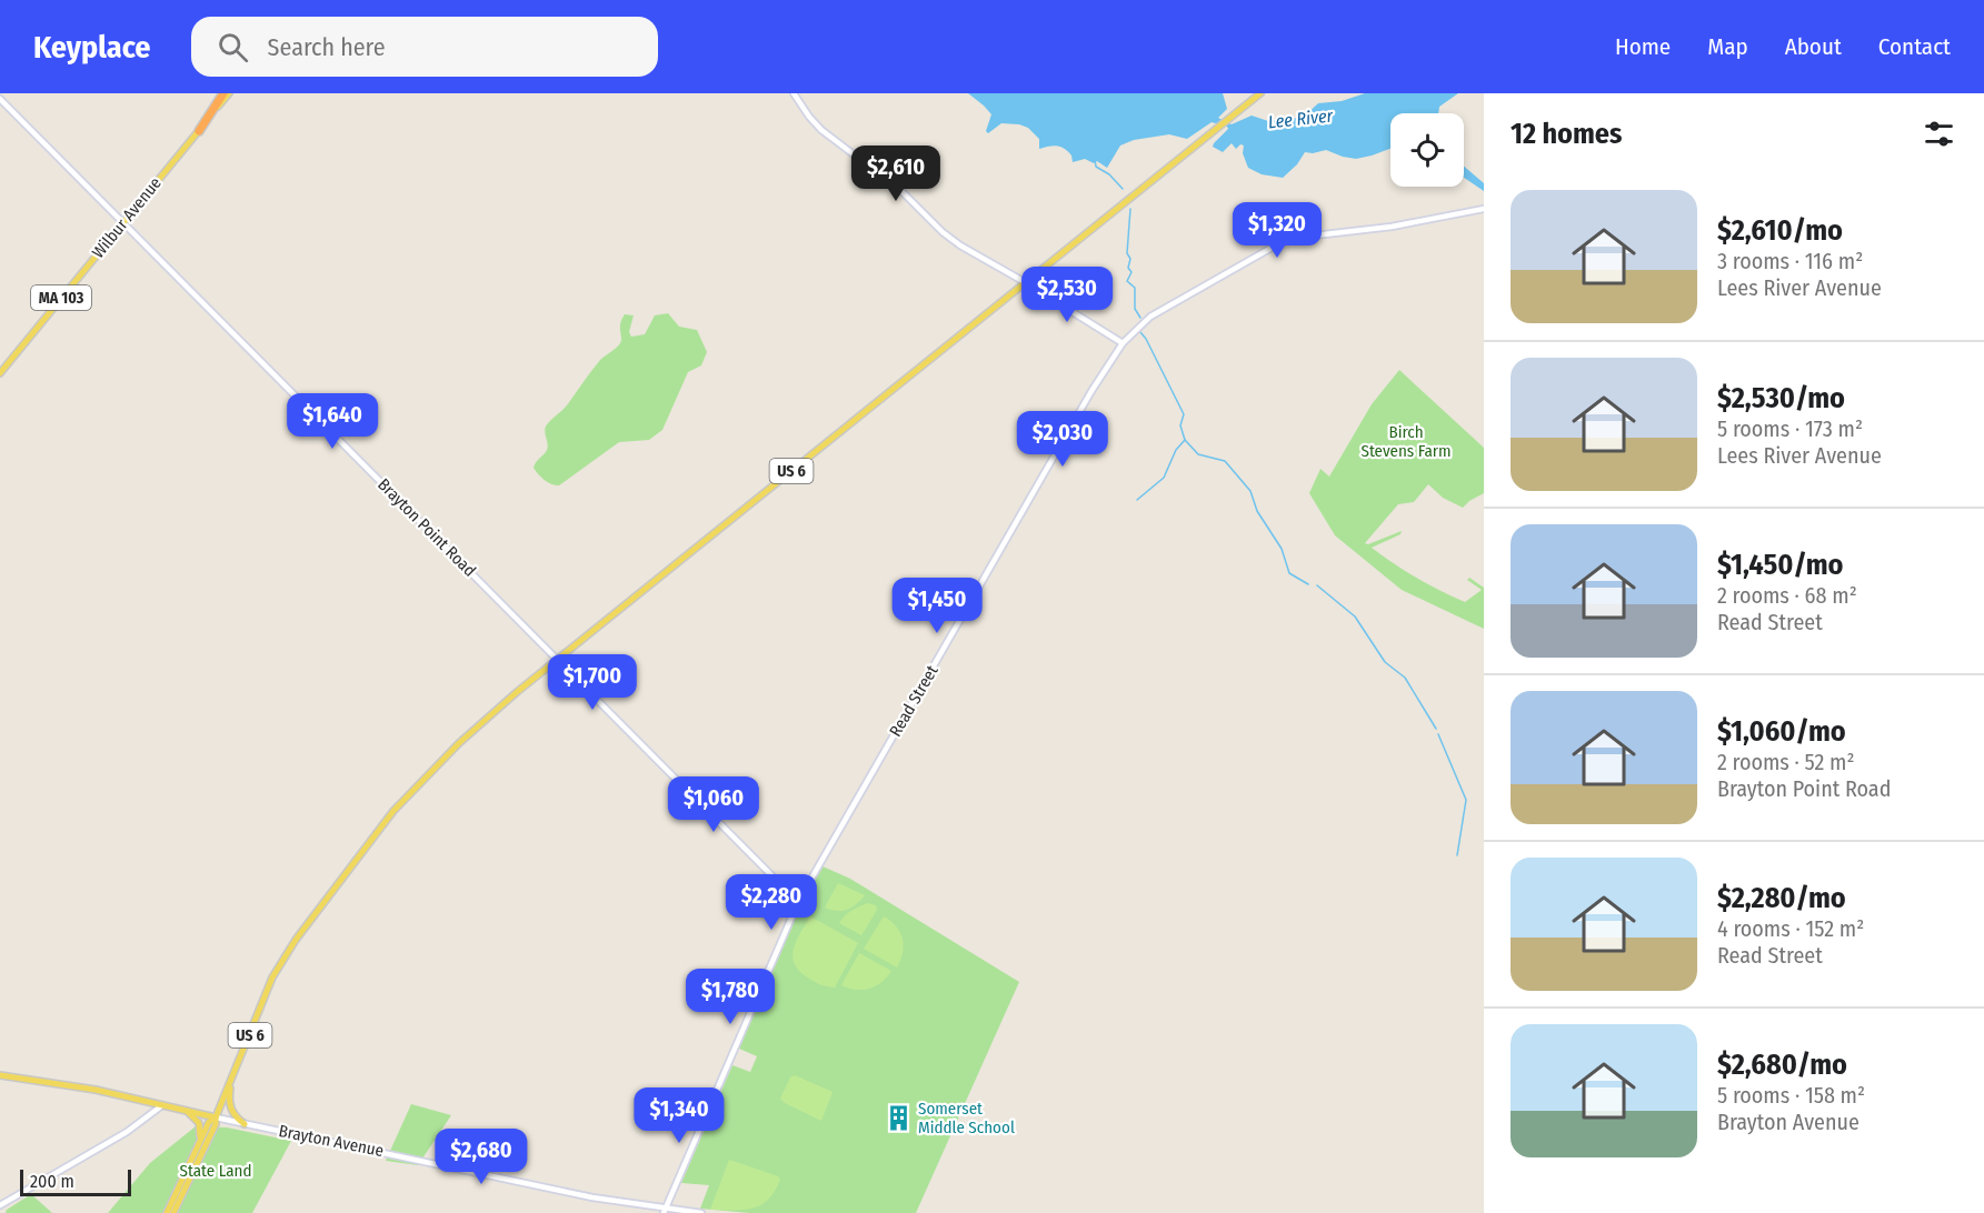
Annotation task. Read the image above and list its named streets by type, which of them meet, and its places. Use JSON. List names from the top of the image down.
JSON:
{
  "streets": {
    "main road": [
      "Wilbur Avenue",
      "MA 103",
      "US 6",
      "Brayton Point Road",
      "Read Street",
      "Brayton Avenue"
    ]
  },
  "crossings": [
    ["Wilbur Avenue", "Brayton Point Road"],
    ["US 6", "Brayton Point Road"],
    ["US 6", "Brayton Avenue"],
    ["Brayton Point Road", "Read Street"],
    ["Read Street", "Brayton Avenue"]
  ],
  "water": ["Lee River"],
  "parks": ["Birch Stevens Farm", "State Land"],
  "places": {
    "building": ["Somerset Middle School"]
  },
  "scale_bar": "200 m",
  "page": {
    "header": "Keyplace",
    "search": "Search here",
    "nav": [
      "Home",
      "Map",
      "About",
      "Contact"
    ],
    "heading": "12 homes",
    "price": [
      "$2,610",
      "$1,320",
      "$2,530",
      "$1,640",
      "$2,030",
      "$1,450",
      "$1,700",
      "$1,060",
      "$2,280",
      "$1,780",
      "$1,340",
      "$2,680"
    ],
    "list": [
      {
        "name": "$2,610/mo",
        "note": "3 rooms · 116 m² · Lees River Avenue"
      },
      {
        "name": "$2,530/mo",
        "note": "5 rooms · 173 m² · Lees River Avenue"
      },
      {
        "name": "$1,450/mo",
        "note": "2 rooms · 68 m² · Read Street"
      },
      {
        "name": "$1,060/mo",
        "note": "2 rooms · 52 m² · Brayton Point Road"
      },
      {
        "name": "$2,280/mo",
        "note": "4 rooms · 152 m² · Read Street"
      },
      {
        "name": "$2,680/mo",
        "note": "5 rooms · 158 m² · Brayton Avenue"
      }
    ],
    "scale": "200 m"
  }
}
